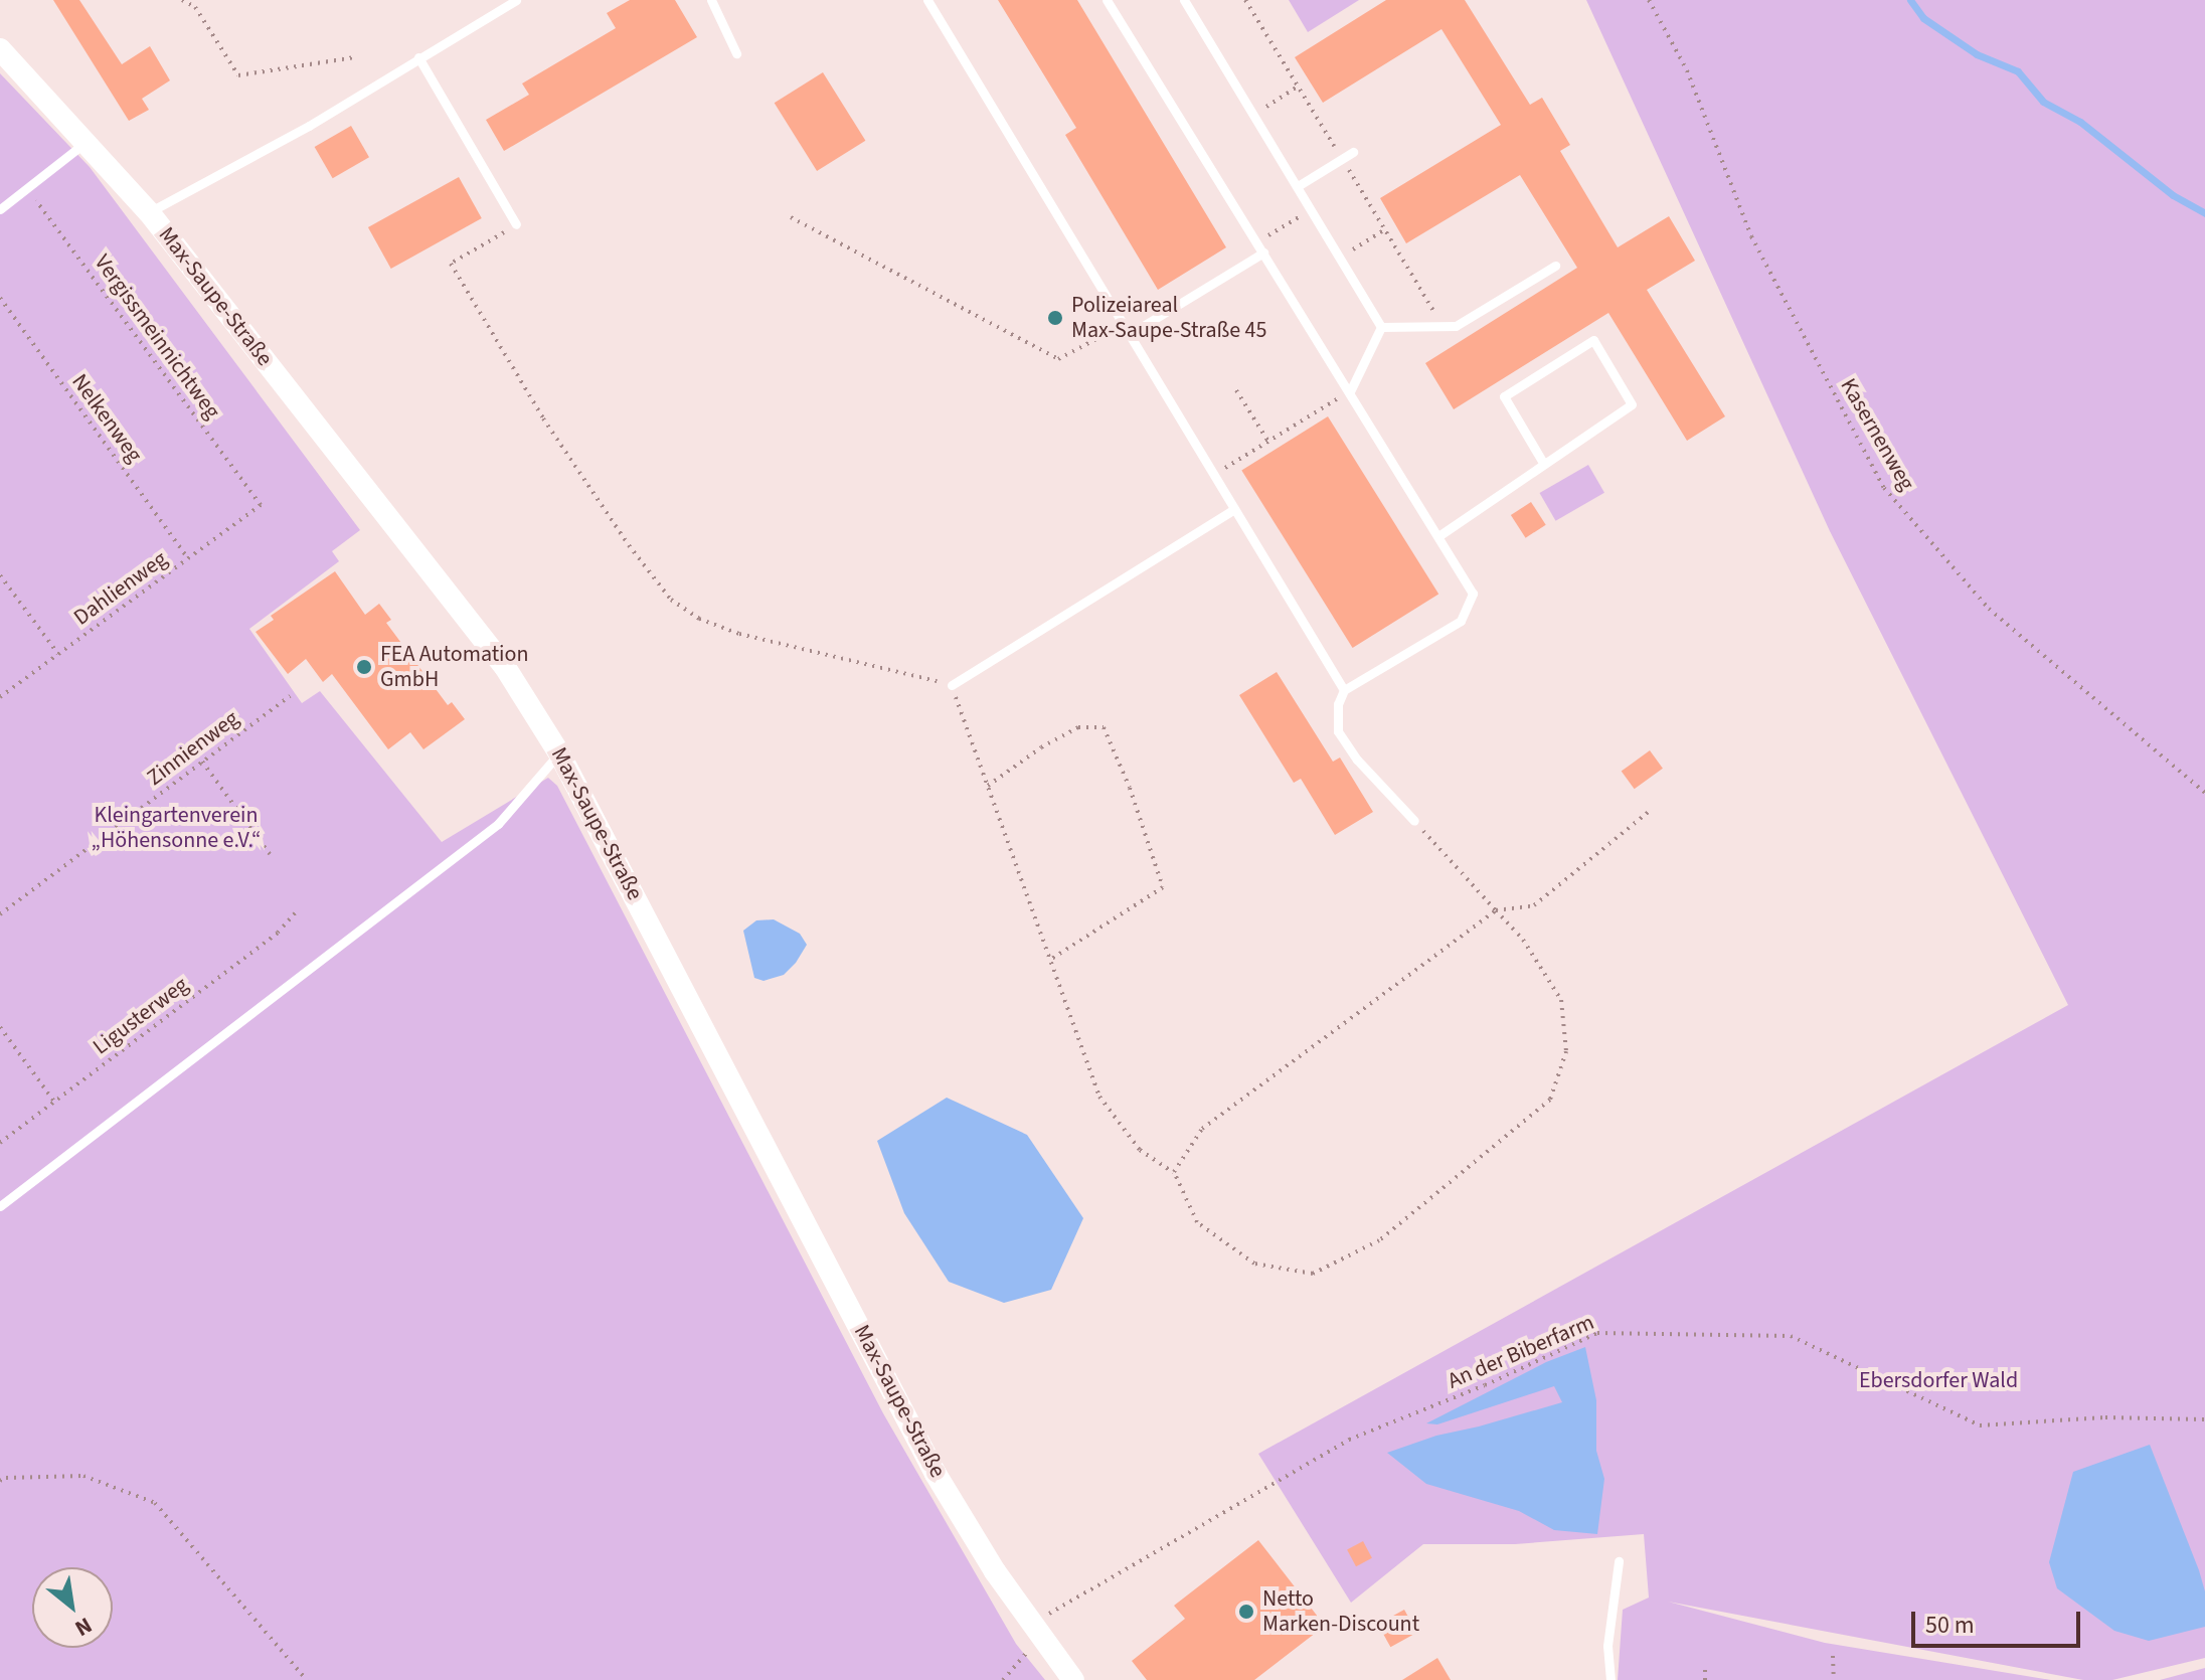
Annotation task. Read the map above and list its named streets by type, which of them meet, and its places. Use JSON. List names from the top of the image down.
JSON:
{
  "streets": {
    "street": ["Max-Saupe-Straße"],
    "path": [
      "Vergissmeinnichtweg",
      "Nelkenweg",
      "Kasernenweg",
      "Dahlienweg",
      "Zinnienweg",
      "Ligusterweg",
      "An der Biberfarm"
    ]
  },
  "crossings": [
    ["Max-Saupe-Straße", "An der Biberfarm"],
    ["Vergissmeinnichtweg", "Dahlienweg"],
    ["Nelkenweg", "Dahlienweg"]
  ],
  "parks": ["Kleingartenverein „Höhensonne e.V.“", "Ebersdorfer Wald"],
  "places": ["Polizeiareal Max-Saupe-Straße 45", "FEA Automation GmbH", "Netto Marken-Discount"],
  "scale_bar": "50 m",
  "north": "bottom right"
}
